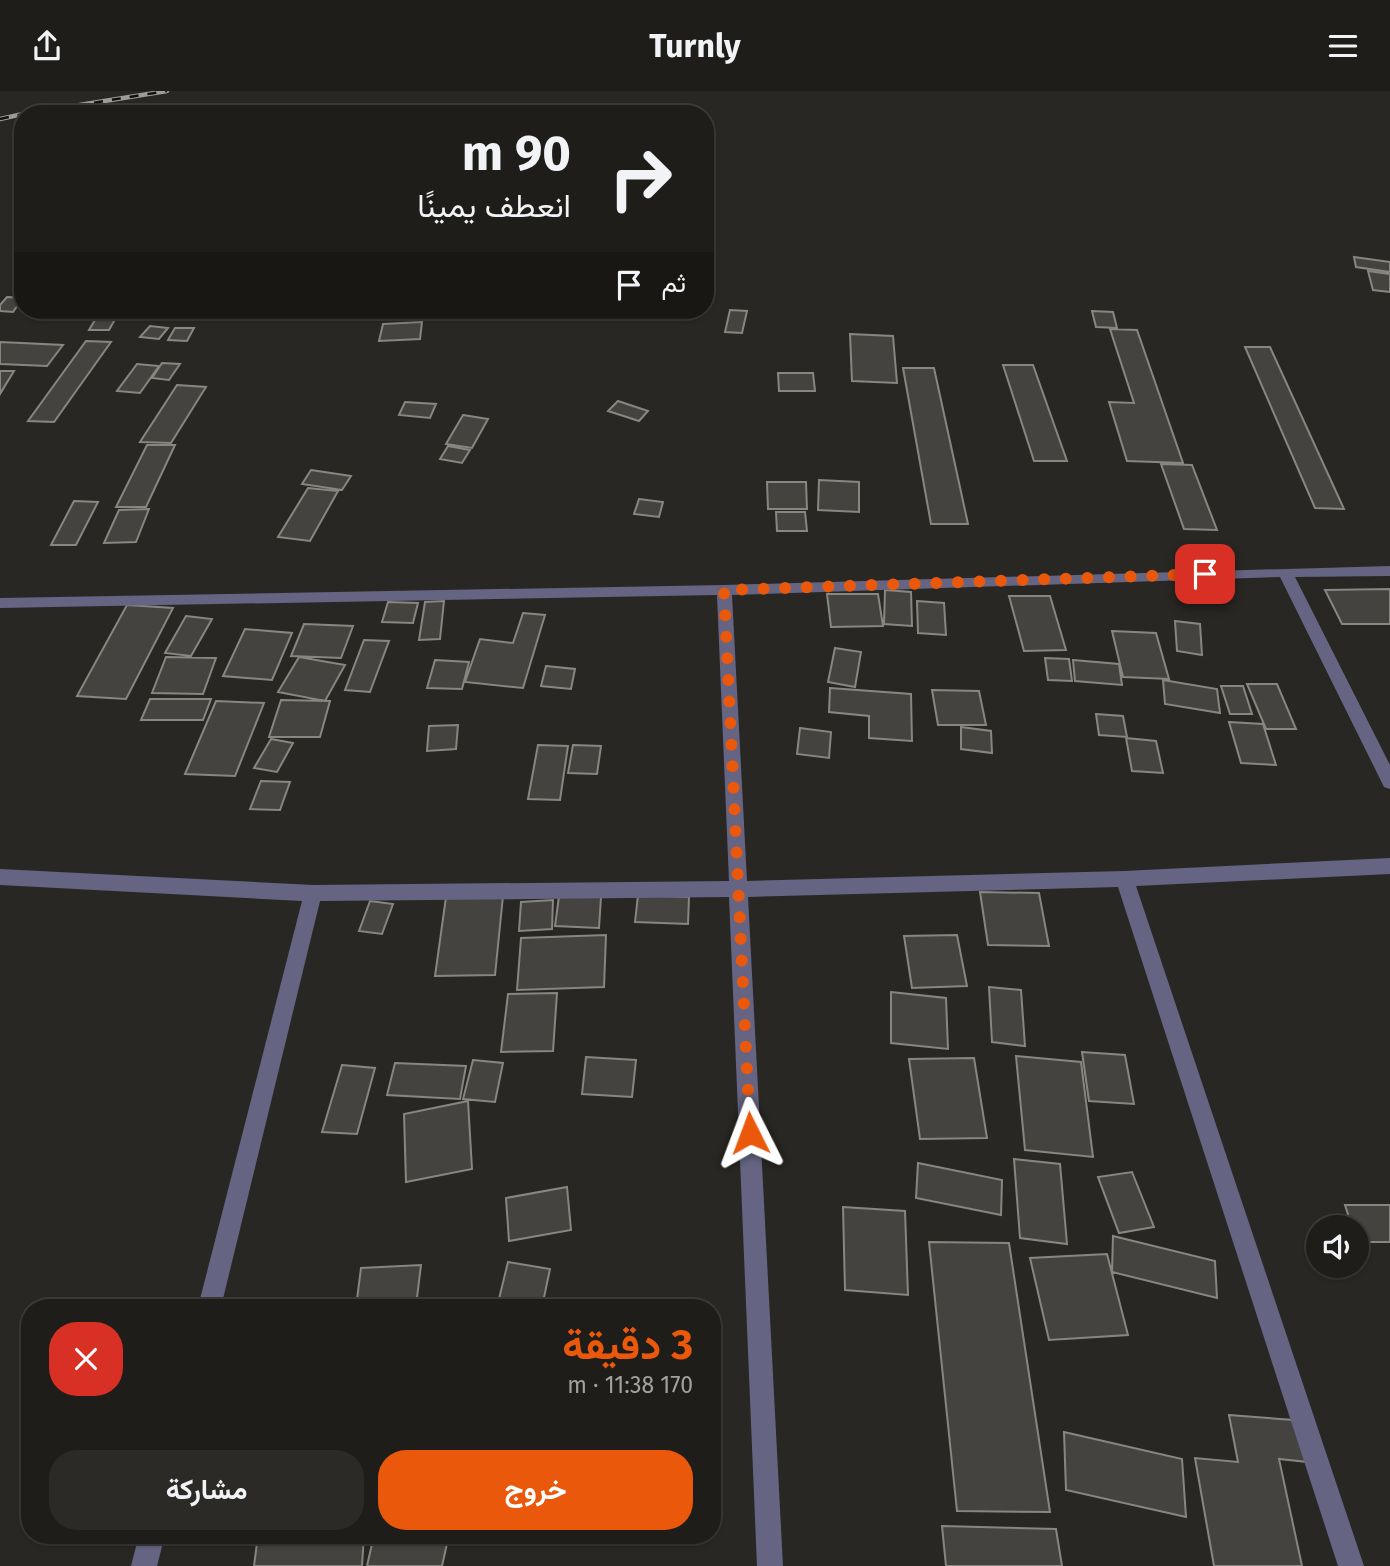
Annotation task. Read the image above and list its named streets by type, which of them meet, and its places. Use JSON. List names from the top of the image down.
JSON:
{
  "page": {
    "header": "Turnly",
    "turn": ["90 m", "انعطف يمينًا"],
    "then": "ثم",
    "heading": ["3 دقيقة", "170 m · 11:38"],
    "buttons": ["خروج", "مشاركة"]
  }
}
